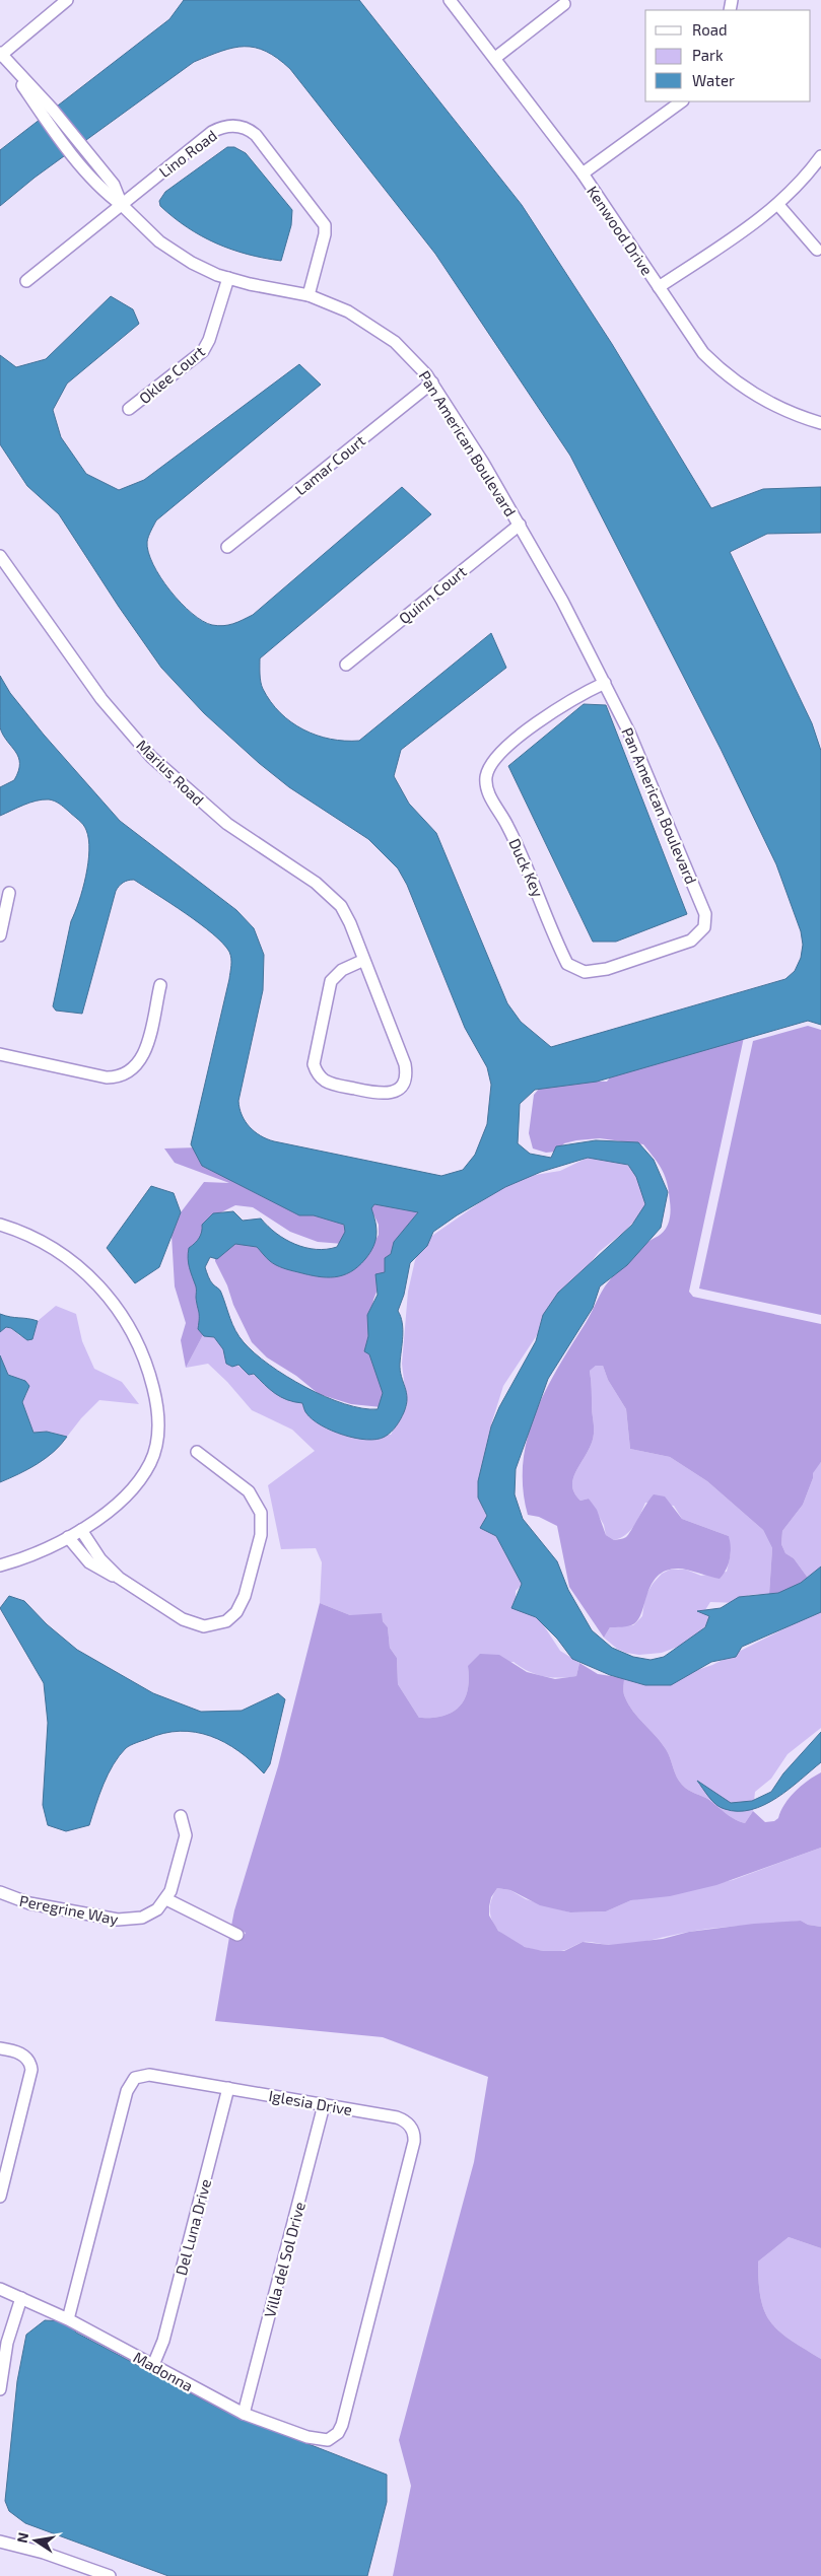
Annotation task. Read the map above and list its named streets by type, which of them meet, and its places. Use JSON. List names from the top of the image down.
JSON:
{
  "streets": {
    "street": [
      "Lino Road",
      "Kenwood Drive",
      "Oklee Court",
      "Pan American Boulevard",
      "Lamar Court",
      "Quinn Court",
      "Marius Road",
      "Duck Key",
      "Peregrine Way",
      "Iglesia Drive",
      "Del Luna Drive",
      "Villa del Sol Drive",
      "Madonna"
    ]
  },
  "crossings": [
    ["Lino Road", "Pan American Boulevard"],
    ["Oklee Court", "Pan American Boulevard"],
    ["Pan American Boulevard", "Lamar Court"],
    ["Pan American Boulevard", "Quinn Court"],
    ["Pan American Boulevard", "Duck Key"],
    ["Iglesia Drive", "Del Luna Drive"],
    ["Iglesia Drive", "Villa del Sol Drive"],
    ["Iglesia Drive", "Madonna"],
    ["Del Luna Drive", "Madonna"],
    ["Villa del Sol Drive", "Madonna"]
  ],
  "legend": ["Road", "Park", "Water"],
  "north": "left"
}
